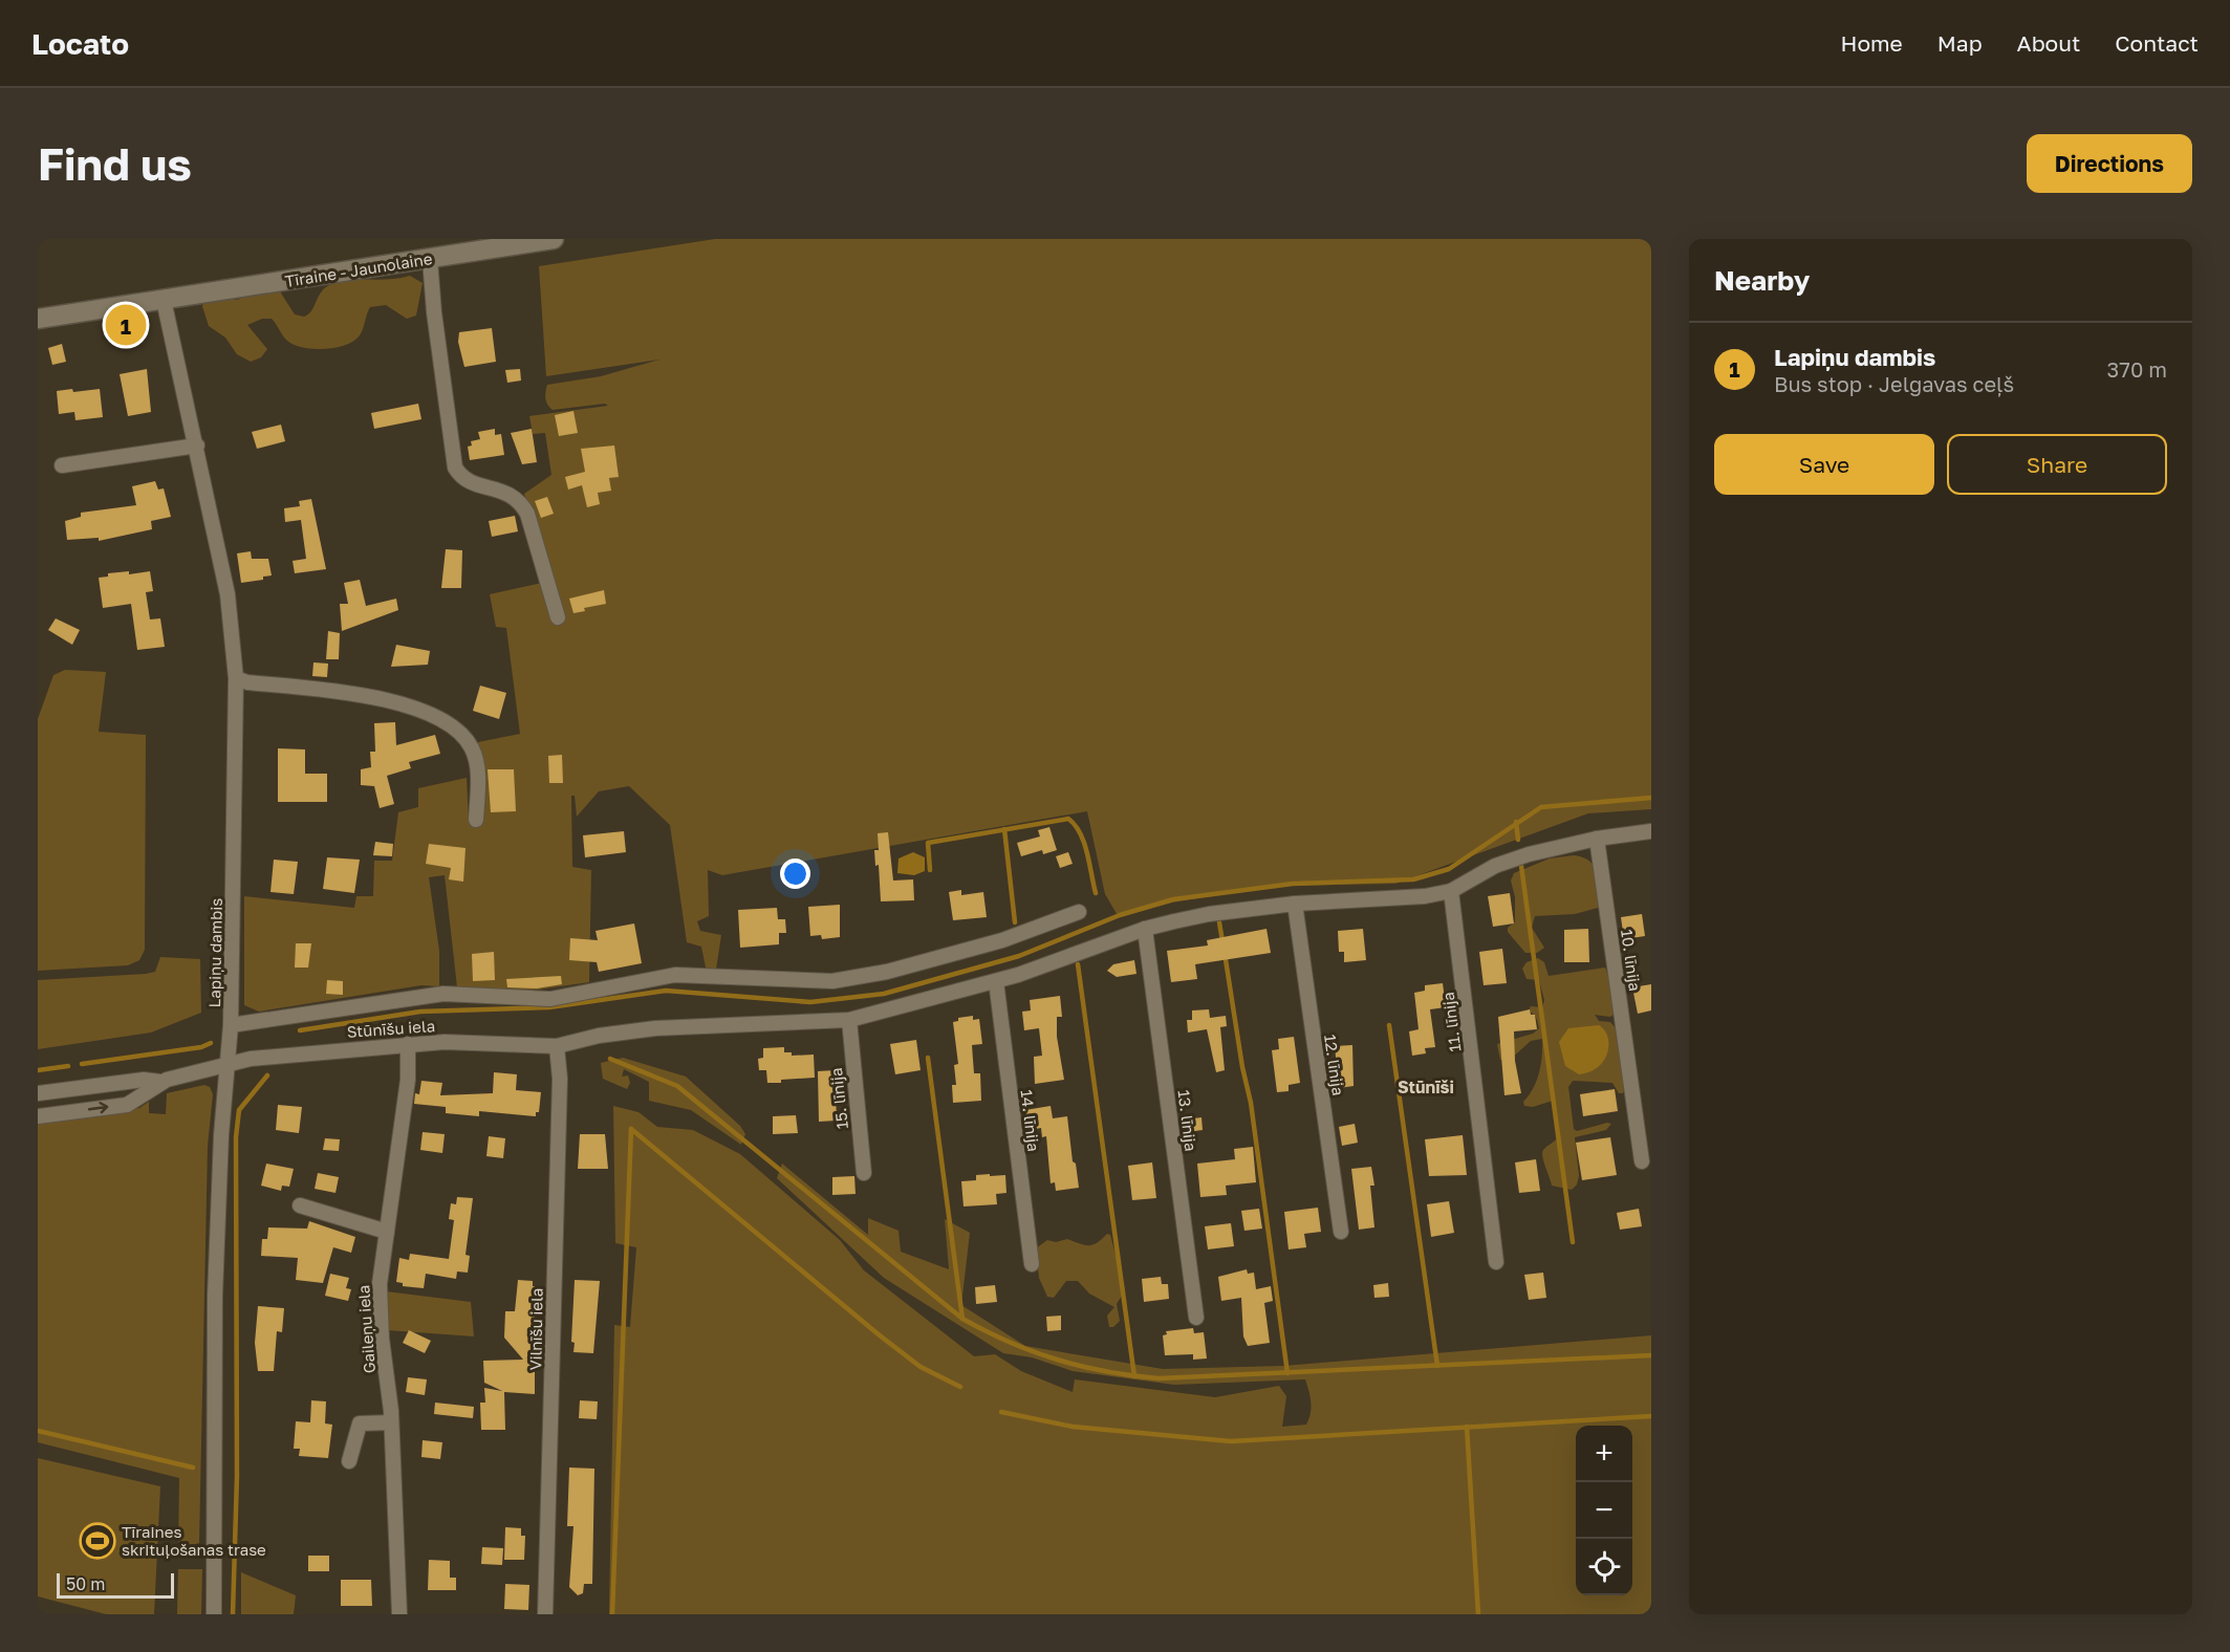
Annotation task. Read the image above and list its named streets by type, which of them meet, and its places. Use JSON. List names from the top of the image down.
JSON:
{
  "streets": {
    "main road": ["Tīraine - Jaunolaine"],
    "street": [
      "Lapiņu dambis",
      "10. līnija",
      "11. līnija",
      "Stūnīšu iela",
      "12. līnija",
      "15. līnija",
      "14. līnija",
      "13. līnija",
      "Gaileņu iela",
      "Vilnīšu iela"
    ]
  },
  "crossings": [
    ["Tīraine - Jaunolaine", "Lapiņu dambis"],
    ["Lapiņu dambis", "Stūnīšu iela"],
    ["10. līnija", "Stūnīšu iela"],
    ["11. līnija", "Stūnīšu iela"],
    ["Stūnīšu iela", "12. līnija"],
    ["Stūnīšu iela", "15. līnija"],
    ["Stūnīšu iela", "14. līnija"],
    ["Stūnīšu iela", "13. līnija"],
    ["Stūnīšu iela", "Gaileņu iela"],
    ["Stūnīšu iela", "Vilnīšu iela"]
  ],
  "districts": ["Stūnīši"],
  "places": {
    "sports": ["Tīraines skrituļošanas trase"]
  },
  "scale_bar": "50 m",
  "page": {
    "header": "Locato",
    "nav": [
      "Home",
      "Map",
      "About",
      "Contact"
    ],
    "buttons": [
      "Directions",
      ["Save", "Share"]
    ],
    "title": "Find us",
    "heading": "Nearby",
    "pins": "1",
    "list": [
      {
        "mark": "1",
        "name": "Lapiņu dambis",
        "note": "Bus stop · Jelgavas ceļš",
        "value": "370 m"
      }
    ],
    "map_buttons": ["+", "−"],
    "scale": "50 m"
  }
}
